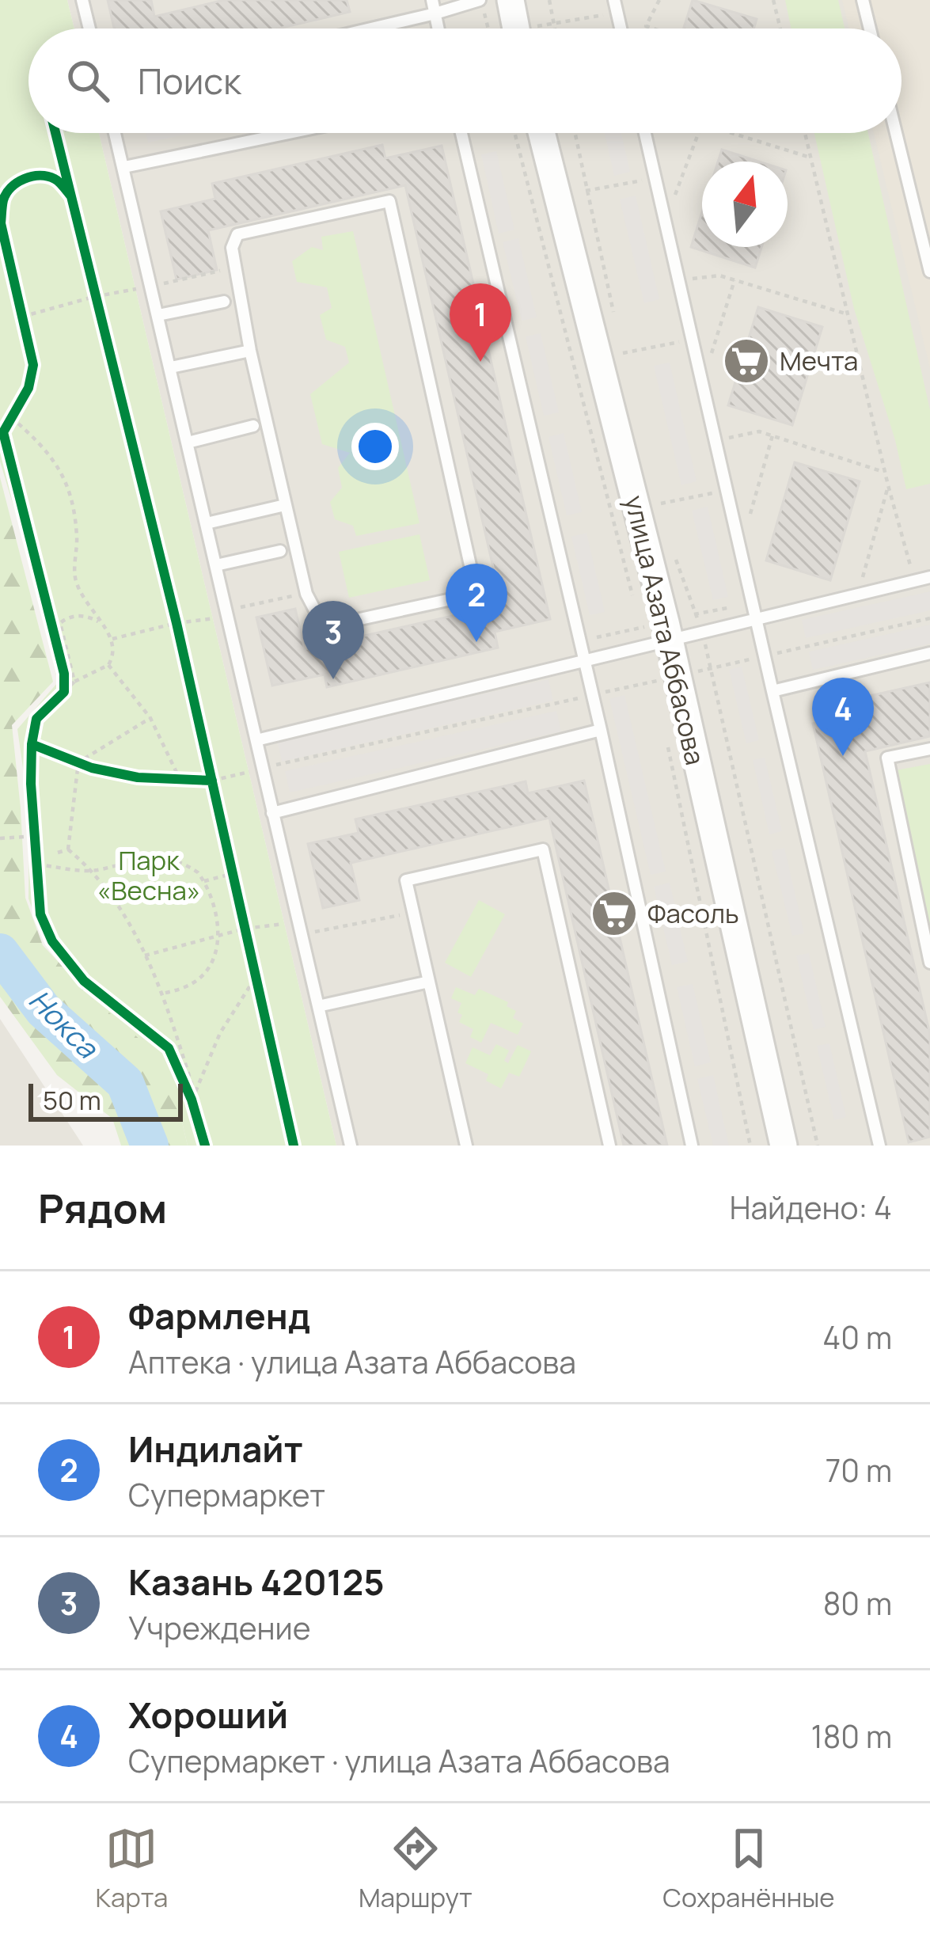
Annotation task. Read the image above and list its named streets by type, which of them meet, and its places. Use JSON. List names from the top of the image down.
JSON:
{
  "streets": {
    "street": ["улица Азата Аббасова"]
  },
  "water": ["Нокса"],
  "parks": ["Парк «Весна»"],
  "places": {
    "supermarket": ["Мечта", "Фасоль"]
  },
  "scale_bar": "50 m",
  "north": "top",
  "page": {
    "search": "Поиск",
    "pins": [
      "1",
      "2",
      "3",
      "4"
    ],
    "scale": "50 m",
    "heading": ["Рядом", "Найдено: 4"],
    "list": [
      {
        "mark": "1",
        "name": "Фармленд",
        "note": "Аптека · улица Азата Аббасова",
        "value": "40 m"
      },
      {
        "mark": "2",
        "name": "Индилайт",
        "note": "Супермаркет",
        "value": "70 m"
      },
      {
        "mark": "3",
        "name": "Казань 420125",
        "note": "Учреждение",
        "value": "80 m"
      },
      {
        "mark": "4",
        "name": "Хороший",
        "note": "Супермаркет · улица Азата Аббасова",
        "value": "180 m"
      }
    ],
    "nav": ["Карта", "Маршрут", "Сохранённые"]
  }
}
